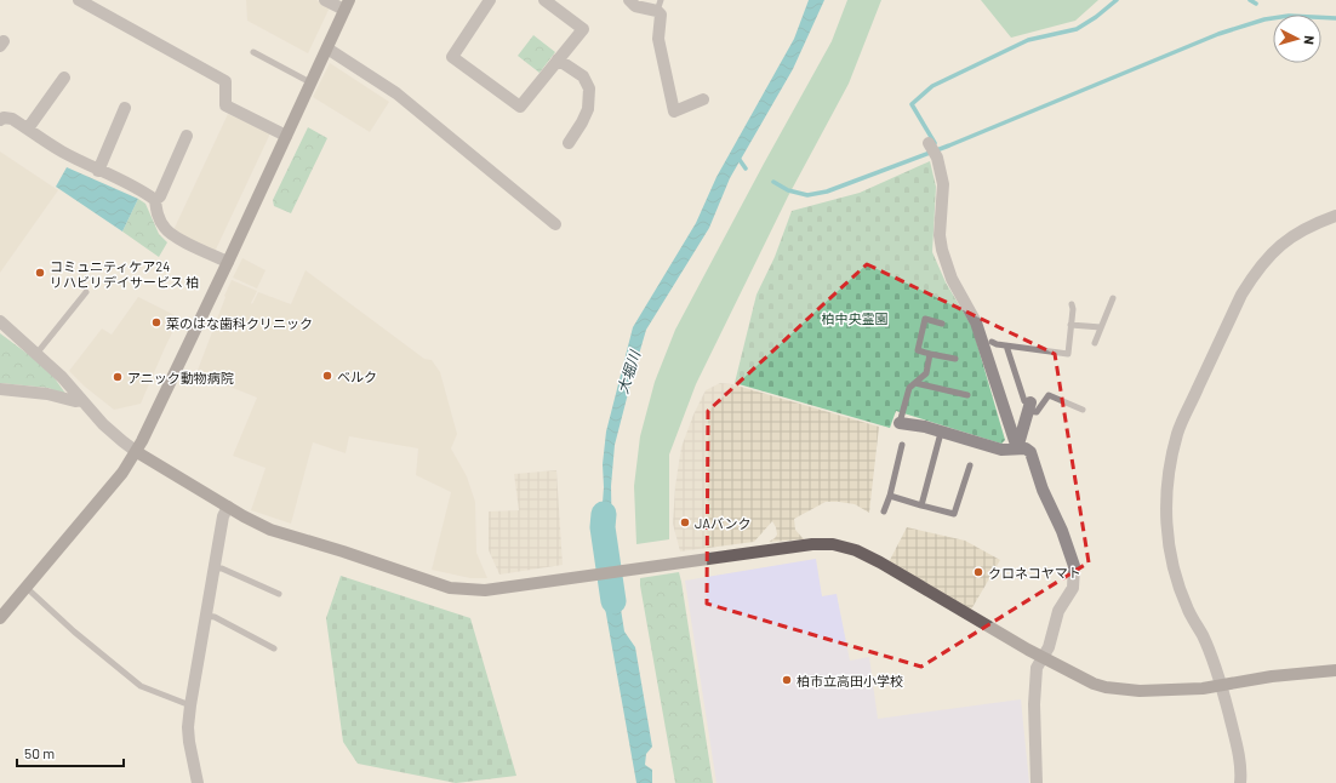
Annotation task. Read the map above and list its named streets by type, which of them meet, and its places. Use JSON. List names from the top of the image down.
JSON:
{
  "water": ["大堀川"],
  "parks": ["柏中央霊園"],
  "places": [
    "コミュニティケア24 リハビリデイサービス 柏",
    "菜のはな歯科クリニック",
    "ベルク",
    "アニック動物病院",
    "JAバンク",
    "クロネコヤマト",
    "柏市立高田小学校"
  ],
  "scale_bar": "50 m",
  "north": "right"
}
